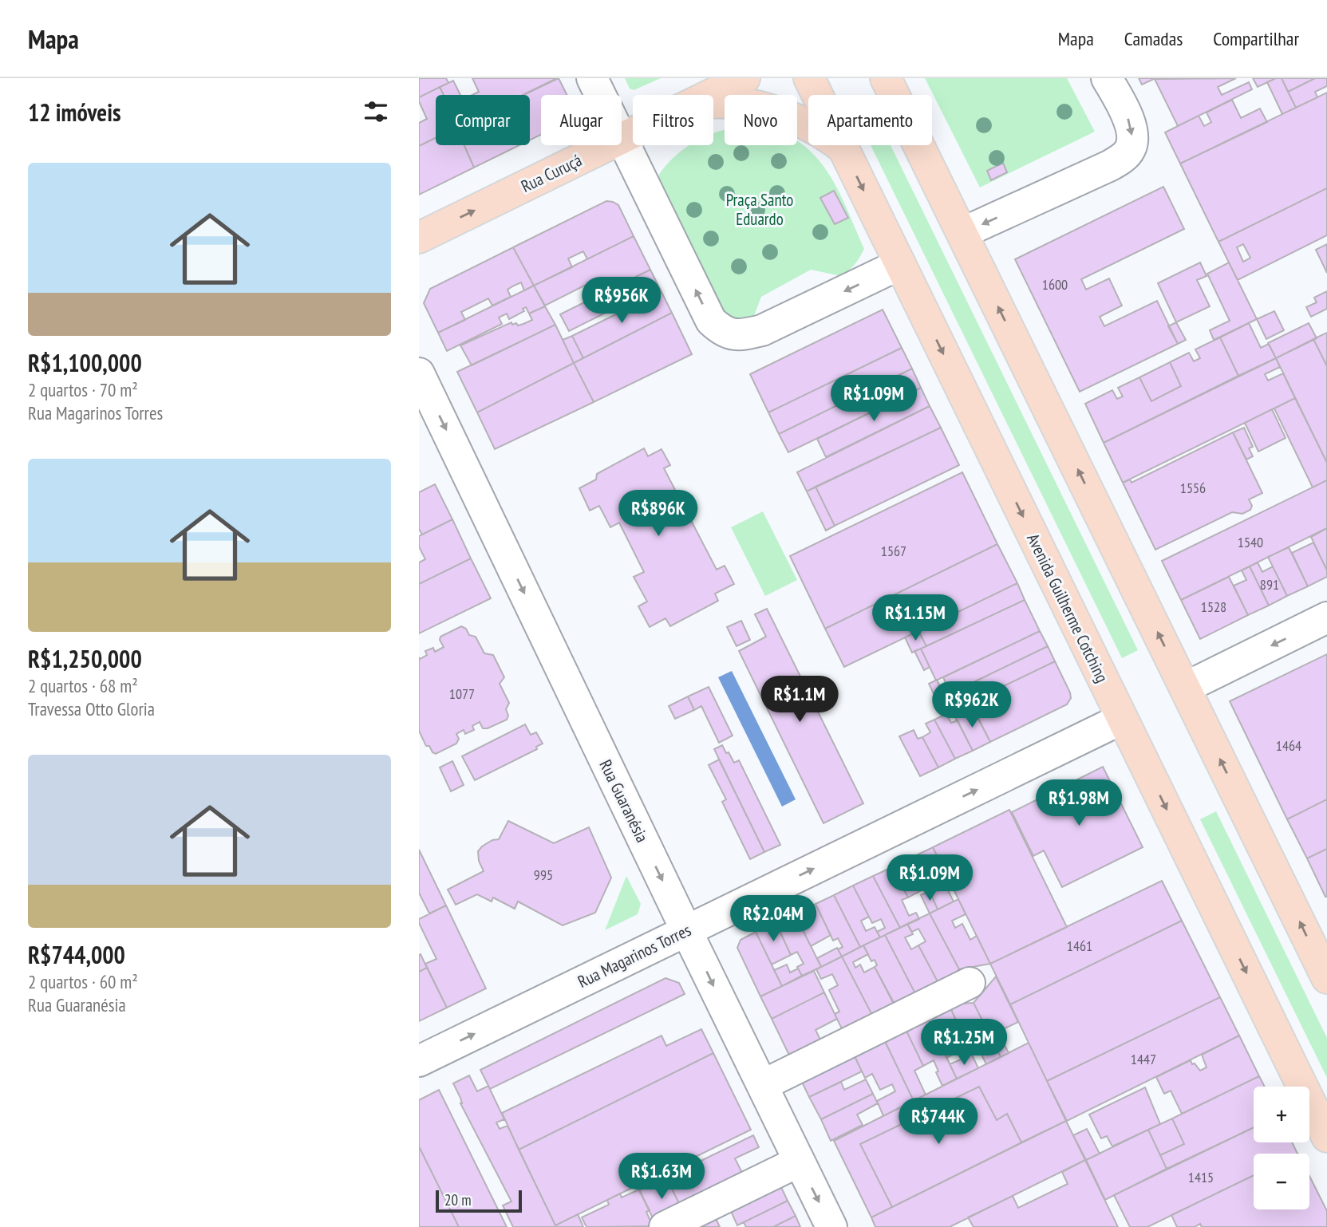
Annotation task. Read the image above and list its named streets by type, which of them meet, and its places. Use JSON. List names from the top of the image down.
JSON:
{
  "streets": {
    "main road": ["Rua Curuçá", "Avenida Guilherme Cotching"],
    "street": ["Rua Guaranésia", "Rua Magarinos Torres"]
  },
  "crossings": [
    ["Avenida Guilherme Cotching", "Rua Magarinos Torres"],
    ["Rua Guaranésia", "Rua Magarinos Torres"]
  ],
  "one_way": ["Rua Curuçá", "Rua Guaranésia"],
  "parks": ["Praça Santo Eduardo"],
  "house_numbers": [
    "1600",
    "1556",
    "1540",
    "1567",
    "891",
    "1528",
    "1077",
    "1464",
    "995",
    "1461",
    "1447",
    "1415"
  ],
  "scale_bar": "20 m",
  "page": {
    "header": "Mapa",
    "nav": ["Mapa", "Camadas", "Compartilhar"],
    "heading": "12 imóveis",
    "chip": [
      "Comprar",
      "Alugar",
      "Filtros",
      "Novo",
      "Apartamento"
    ],
    "list": [
      {
        "name": "R$1,100,000",
        "note": "2 quartos · 70 m² · Rua Magarinos Torres"
      },
      {
        "name": "R$1,250,000",
        "note": "2 quartos · 68 m² · Travessa Otto Gloria"
      },
      {
        "name": "R$744,000",
        "note": "2 quartos · 60 m² · Rua Guaranésia"
      }
    ],
    "price": [
      "R$956K",
      "R$1.09M",
      "R$896K",
      "R$1.15M",
      "R$1.1M",
      "R$962K",
      "R$1.98M",
      "R$1.09M",
      "R$2.04M",
      "R$1.25M",
      "R$744K",
      "R$1.63M"
    ],
    "map_buttons": ["+", "−"],
    "scale": "20 m"
  }
}
